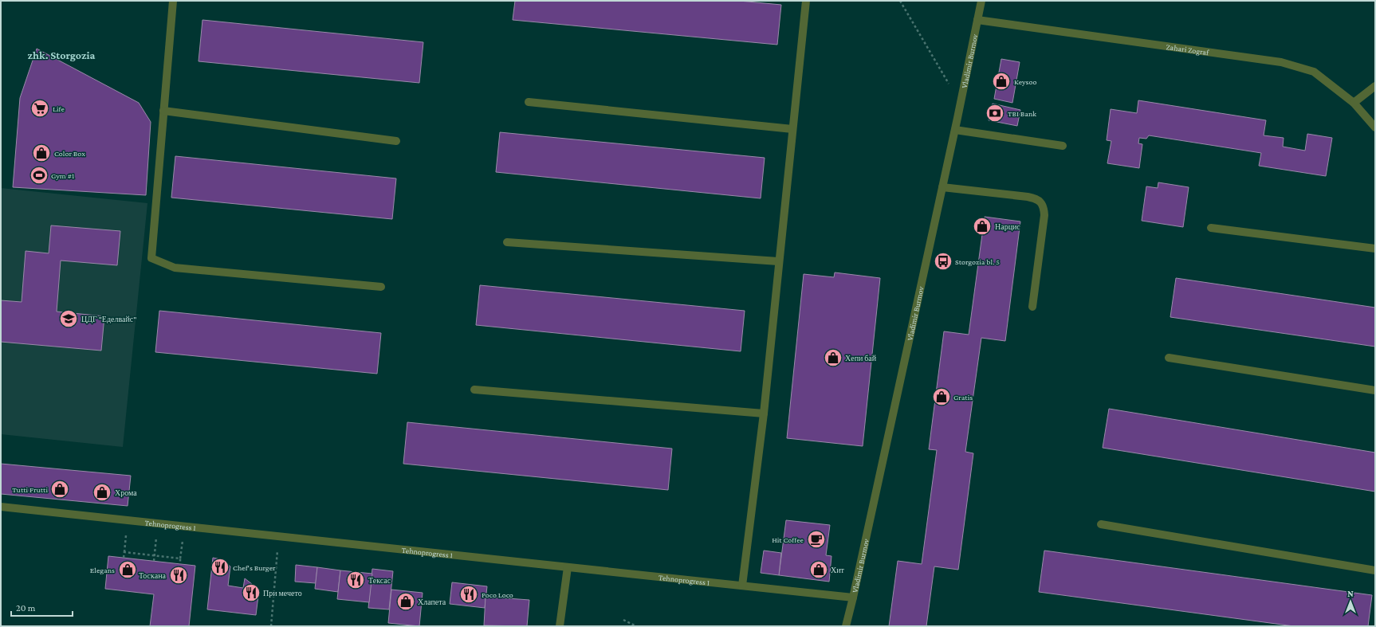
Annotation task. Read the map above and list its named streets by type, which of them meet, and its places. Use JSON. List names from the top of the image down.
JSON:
{
  "streets": {
    "street": ["Zahari Zograf", "Vladimir Burmov", "Tehnoprogress 1"]
  },
  "crossings": [
    ["Zahari Zograf", "Vladimir Burmov"],
    ["Vladimir Burmov", "Tehnoprogress 1"]
  ],
  "districts": ["zhk. Storgozia"],
  "places": {
    "shop": [
      "Keysoo",
      "Color Box",
      "Нарцис",
      "Хепи бай",
      "Gratis",
      "Tutti Frutti",
      "Хрома",
      "Elegans",
      "Хит",
      "Хлапета"
    ],
    "supermarket": ["Life"],
    "bank": ["TBI Bank"],
    "sports": ["Gym #1"],
    "bus stop": ["Storgozia bl. 5"],
    "school or university": ["ЦДГ \"Еделвайс\""],
    "cafe": ["Hit Coffee"],
    "restaurant": [
      "Chef's Burger",
      "Тоскана",
      "Тексас",
      "При мечето",
      "Poco Loco"
    ]
  },
  "scale_bar": "20 m",
  "north": "top"
}
